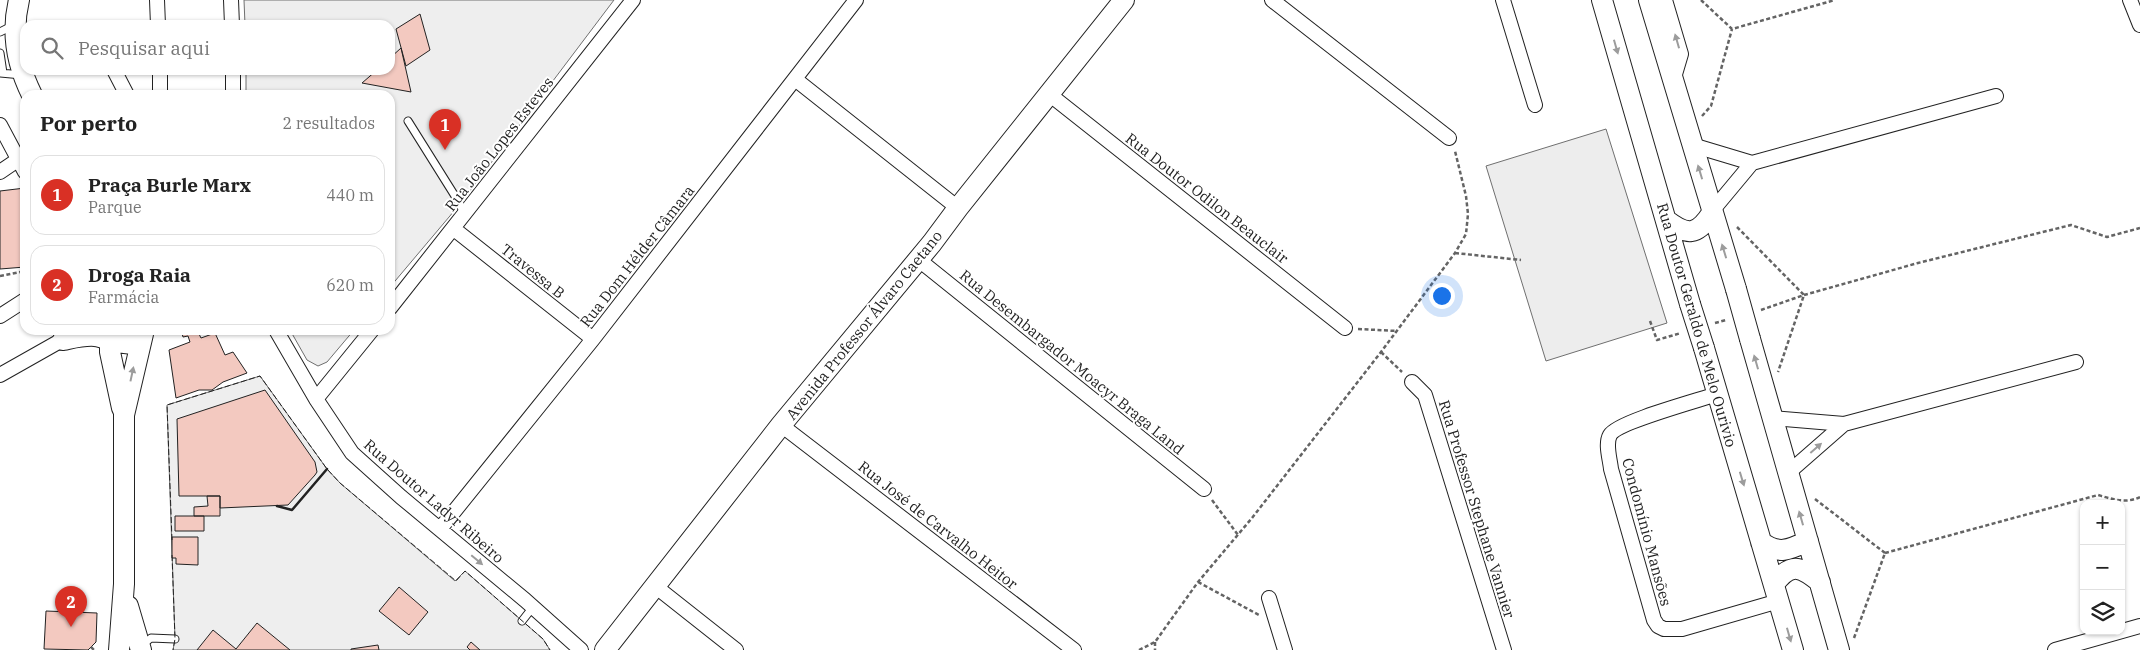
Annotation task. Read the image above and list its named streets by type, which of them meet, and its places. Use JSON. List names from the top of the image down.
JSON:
{
  "streets": {
    "street": [
      "Rua João Lopes Esteves",
      "Rua Doutor Odilon Beauclair",
      "Rua Dom Hélder Câmara",
      "Travessa B",
      "Avenida Professor Álvaro Caetano",
      "Rua Doutor Geraldo de Melo Ourivio",
      "Rua Desembargador Moacyr Braga Land",
      "Rua Doutor Ladyr Ribeiro",
      "Rua Professor Stephane Vannier",
      "Rua José de Carvalho Heitor",
      "Condomínio Mansões"
    ]
  },
  "crossings": [
    ["Rua João Lopes Esteves", "Travessa B"],
    ["Rua Doutor Odilon Beauclair", "Avenida Professor Álvaro Caetano"],
    ["Rua Dom Hélder Câmara", "Travessa B"],
    ["Rua Dom Hélder Câmara", "Rua Doutor Ladyr Ribeiro"],
    ["Avenida Professor Álvaro Caetano", "Rua Desembargador Moacyr Braga Land"],
    ["Avenida Professor Álvaro Caetano", "Rua José de Carvalho Heitor"],
    ["Rua Doutor Geraldo de Melo Ourivio", "Condomínio Mansões"]
  ],
  "page": {
    "search": "Pesquisar aqui",
    "heading": ["Por perto", "2 resultados"],
    "pins": ["1", "2"],
    "list": [
      {
        "mark": "1",
        "name": "Praça Burle Marx",
        "note": "Parque",
        "value": "440 m"
      },
      {
        "mark": "2",
        "name": "Droga Raia",
        "note": "Farmácia",
        "value": "620 m"
      }
    ],
    "map_buttons": ["+", "−"]
  }
}
